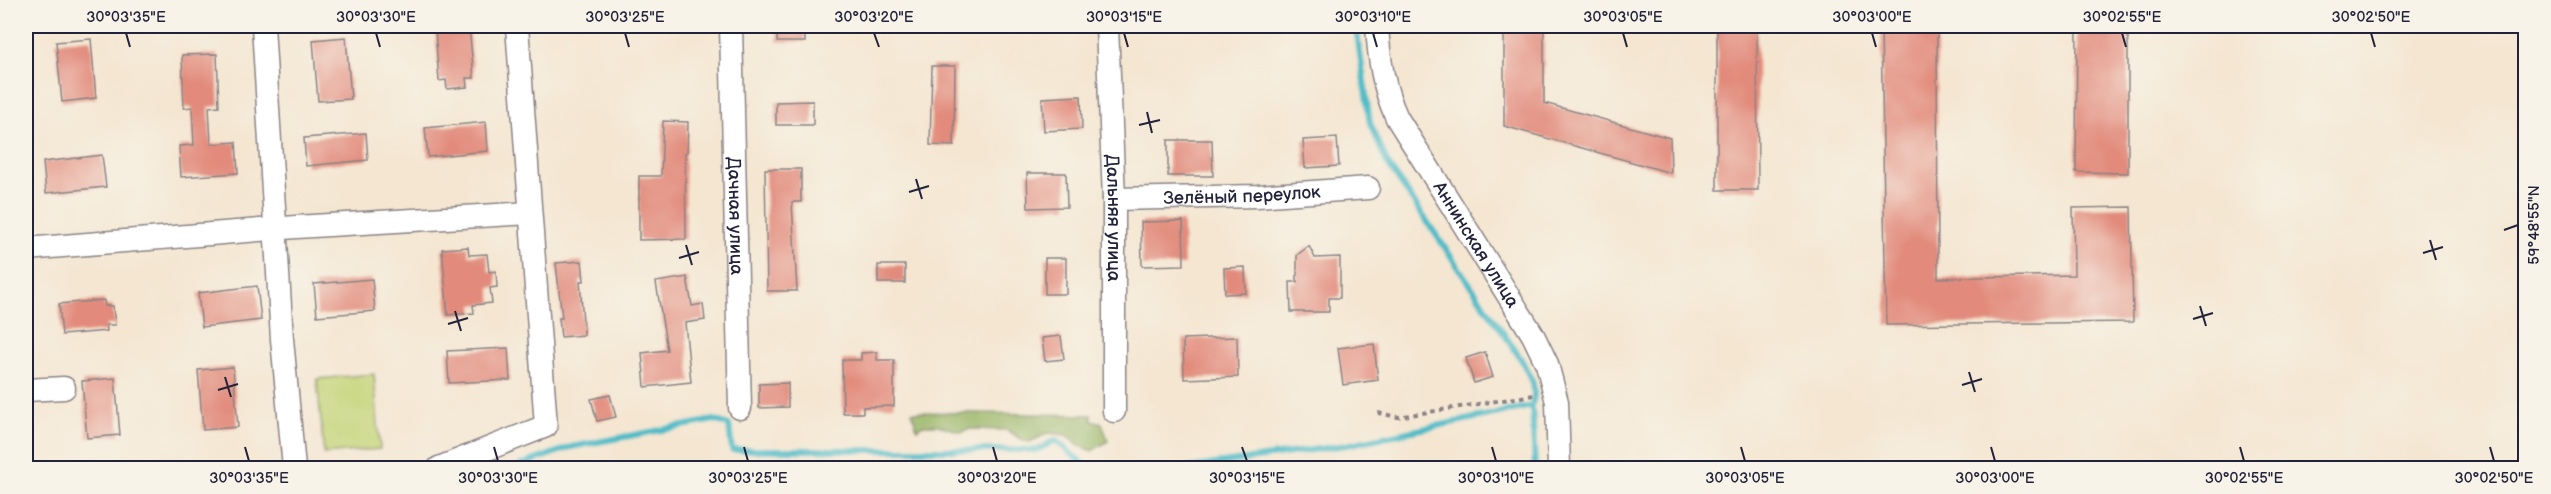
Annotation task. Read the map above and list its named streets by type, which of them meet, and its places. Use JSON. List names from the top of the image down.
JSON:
{
  "streets": {
    "street": [
      "Зелёный переулок",
      "Дачная улица",
      "Дальняя улица",
      "Аннинская улица"
    ]
  },
  "crossings": [
    ["Зелёный переулок", "Дальняя улица"]
  ],
  "coordinates": [
    "30°03'35\"E",
    "30°03'30\"E",
    "30°03'25\"E",
    "30°03'20\"E",
    "30°03'15\"E",
    "30°03'10\"E",
    "30°03'05\"E",
    "30°03'00\"E",
    "30°02'55\"E",
    "30°02'50\"E",
    "59°48'55\"N"
  ]
}
